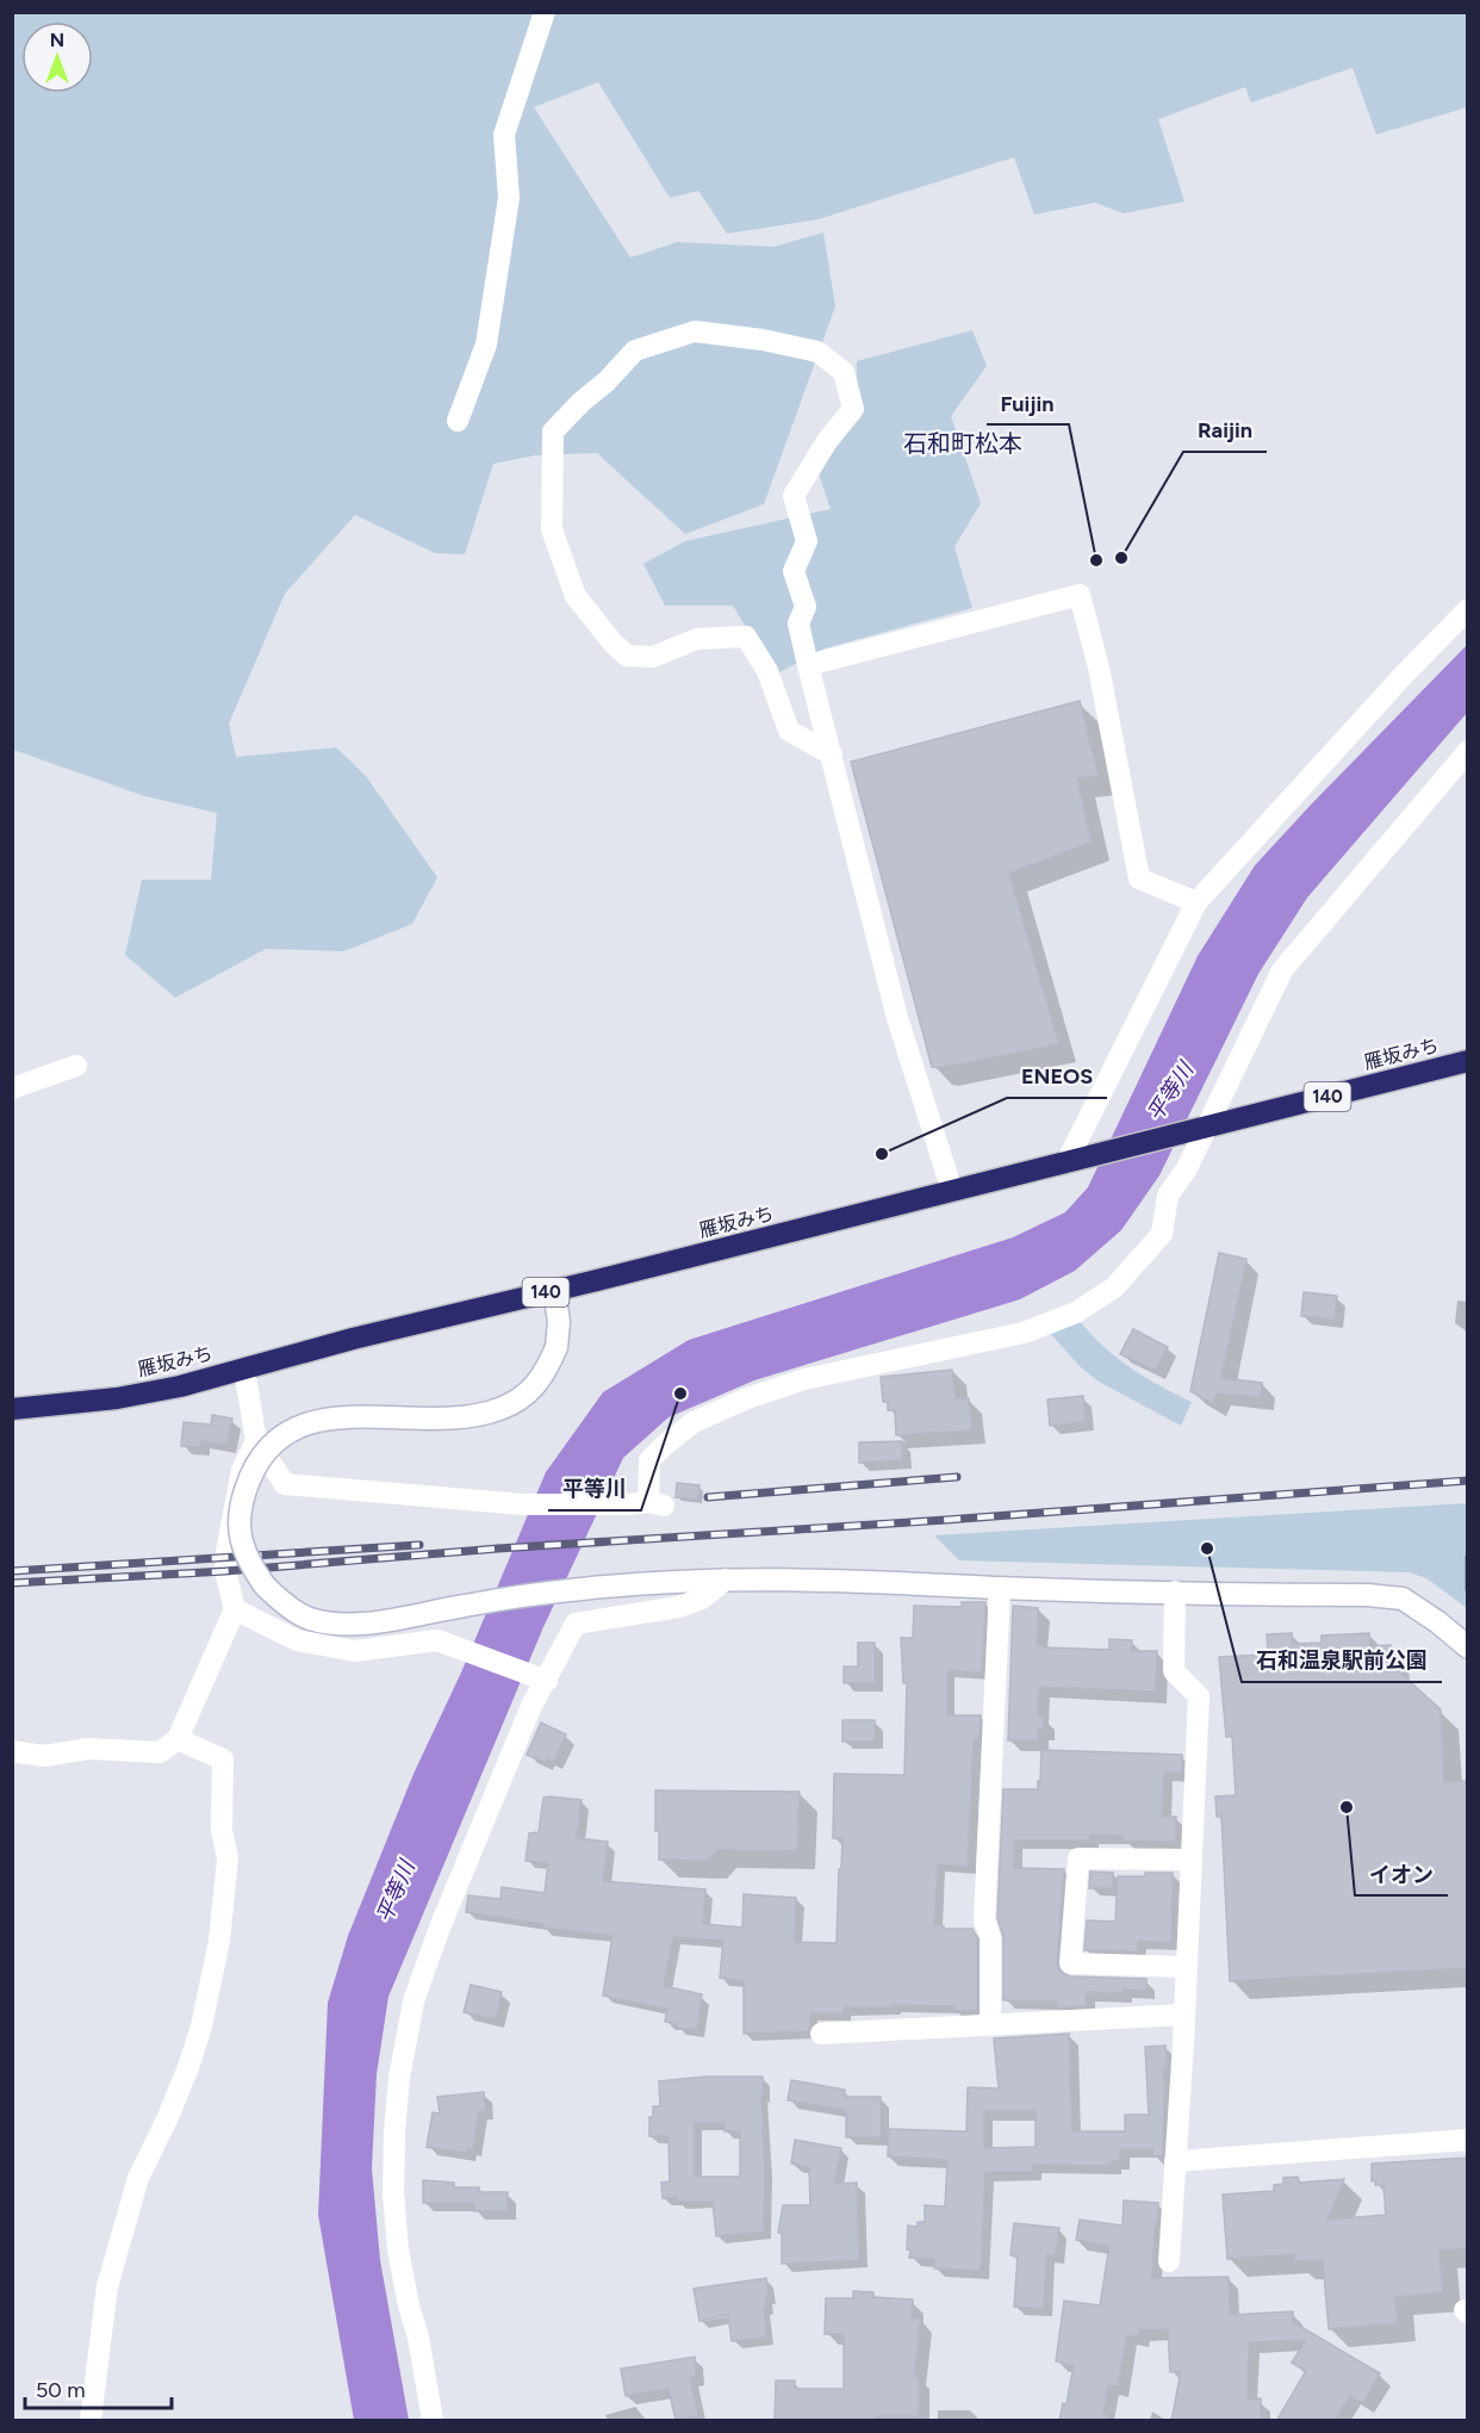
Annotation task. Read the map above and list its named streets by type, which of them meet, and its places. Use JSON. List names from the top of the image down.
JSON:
{
  "streets": {
    "highway": ["雁坂みち", "140"]
  },
  "districts": ["石和町松本"],
  "water": ["平等川"],
  "places": [
    "Raijin",
    "Fuijin",
    "ENEOS",
    "平等川",
    "石和温泉駅前公園",
    "イオン"
  ],
  "scale_bar": "50 m",
  "north": "top"
}
